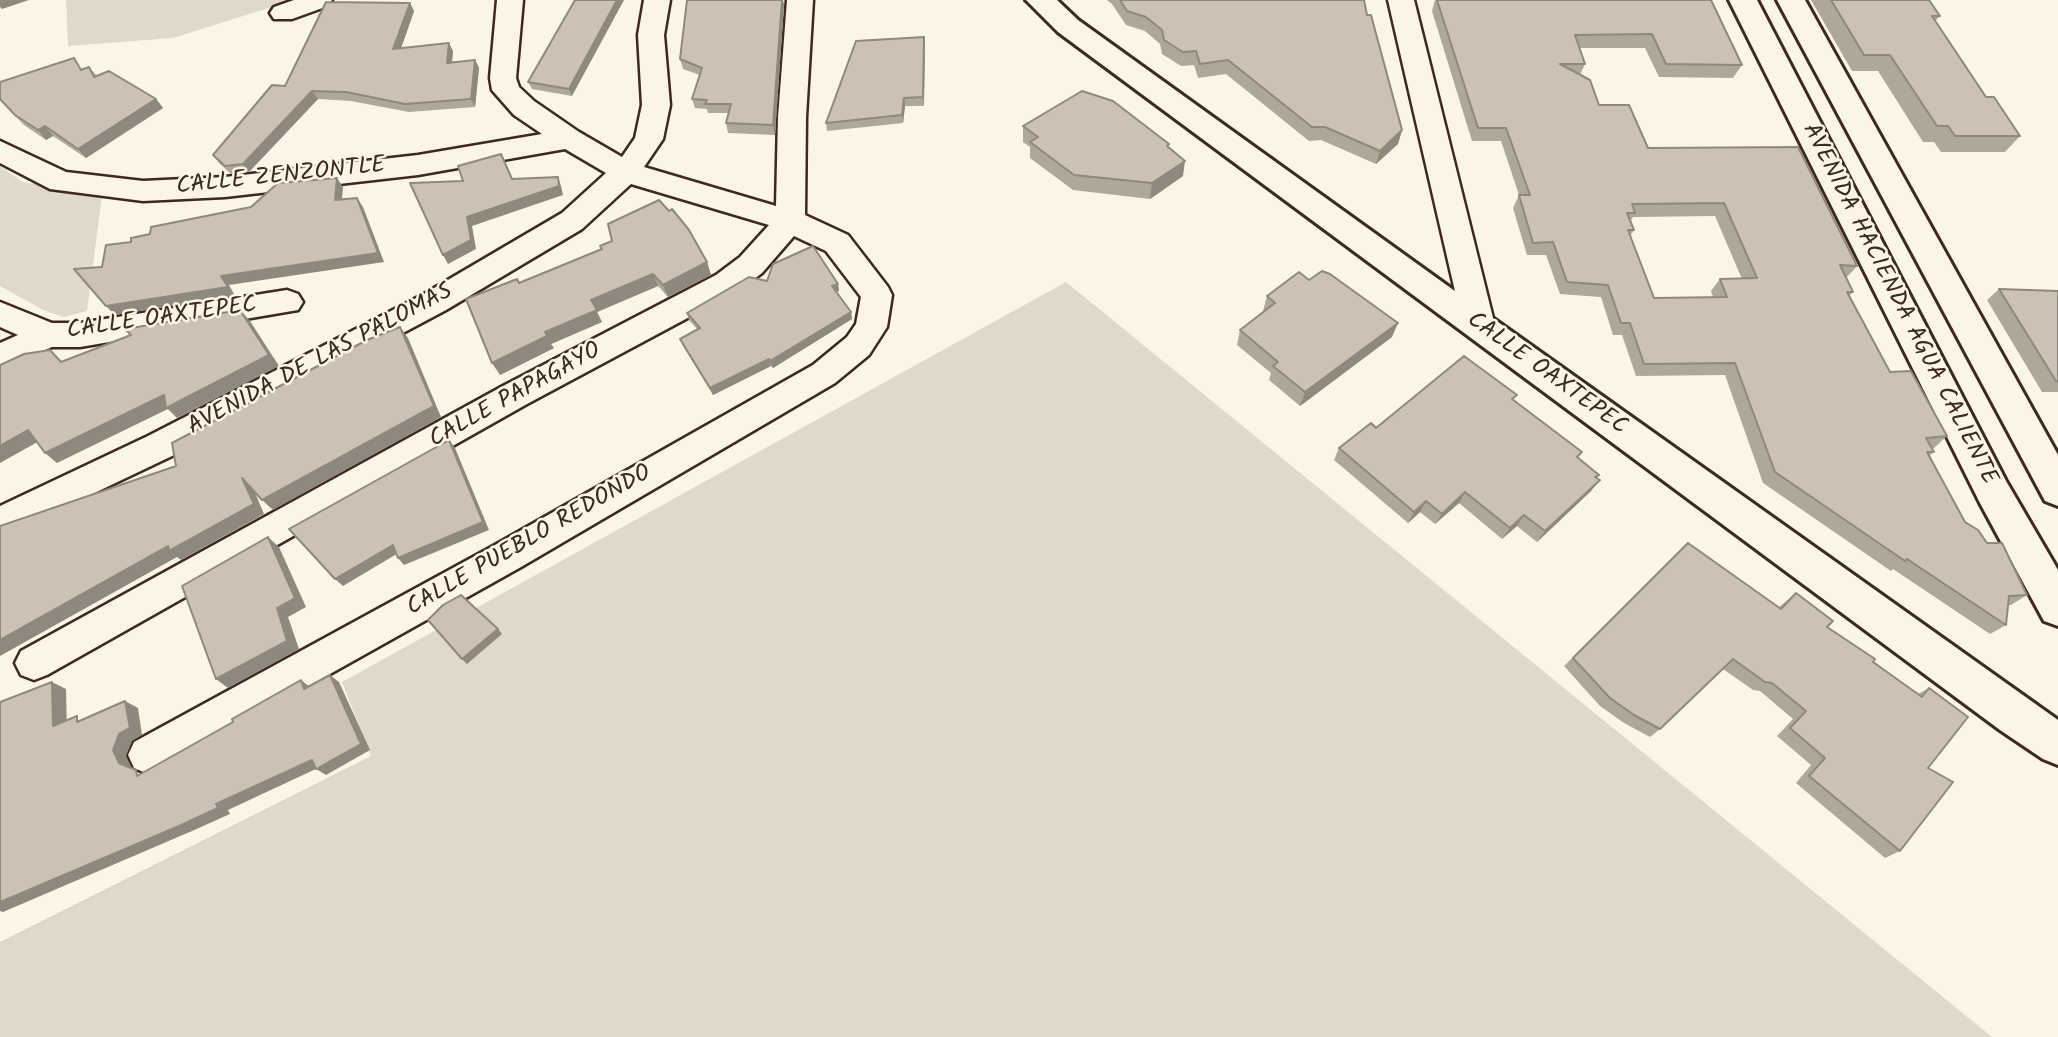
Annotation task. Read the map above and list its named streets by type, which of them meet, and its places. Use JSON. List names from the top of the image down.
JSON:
{
  "streets": {
    "main road": ["AVENIDA HACIENDA AGUA CALIENTE", "CALLE OAXTEPEC"],
    "street": [
      "CALLE ZENZONTLE",
      "AVENIDA DE LAS PALOMAS",
      "CALLE PAPAGAYO",
      "CALLE PUEBLO REDONDO"
    ]
  },
  "crossings": [
    ["CALLE PAPAGAYO", "CALLE PUEBLO REDONDO"]
  ]
}
